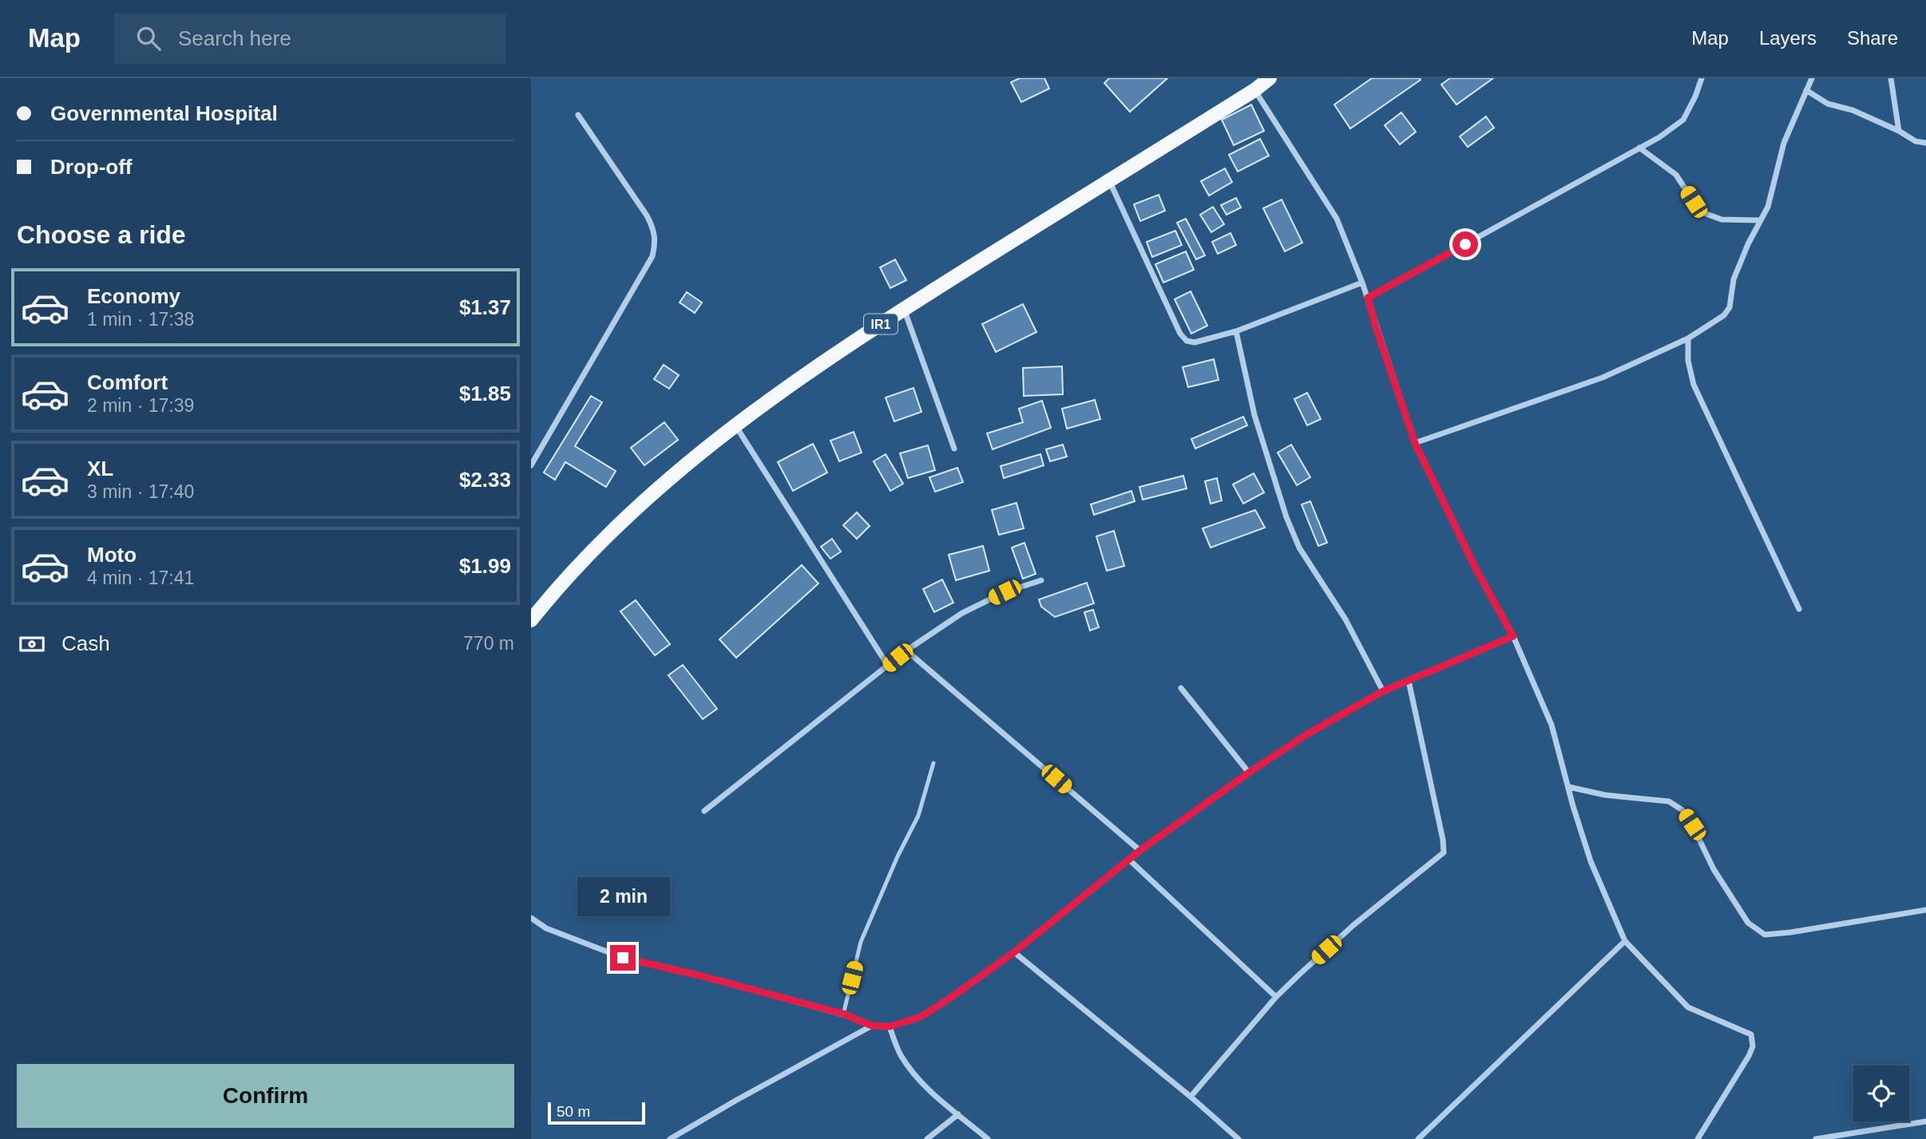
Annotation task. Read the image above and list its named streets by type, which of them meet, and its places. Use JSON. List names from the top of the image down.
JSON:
{
  "streets": {
    "main road": ["IR1"]
  },
  "scale_bar": "50 m",
  "page": {
    "header": "Map",
    "search": "Search here",
    "nav": ["Map", "Layers", "Share"],
    "banner": ["Governmental Hospital", "Drop-off"],
    "heading": "Choose a ride",
    "list": [
      {
        "name": "Economy",
        "note": "1 min · 17:38",
        "value": "$1.37"
      },
      {
        "name": "Comfort",
        "note": "2 min · 17:39",
        "value": "$1.85"
      },
      {
        "name": "XL",
        "note": "3 min · 17:40",
        "value": "$2.33"
      },
      {
        "name": "Moto",
        "note": "4 min · 17:41",
        "value": "$1.99"
      }
    ],
    "pay": ["Cash", "770 m"],
    "bubble": "2 min",
    "buttons": "Confirm",
    "scale": "50 m"
  }
}
